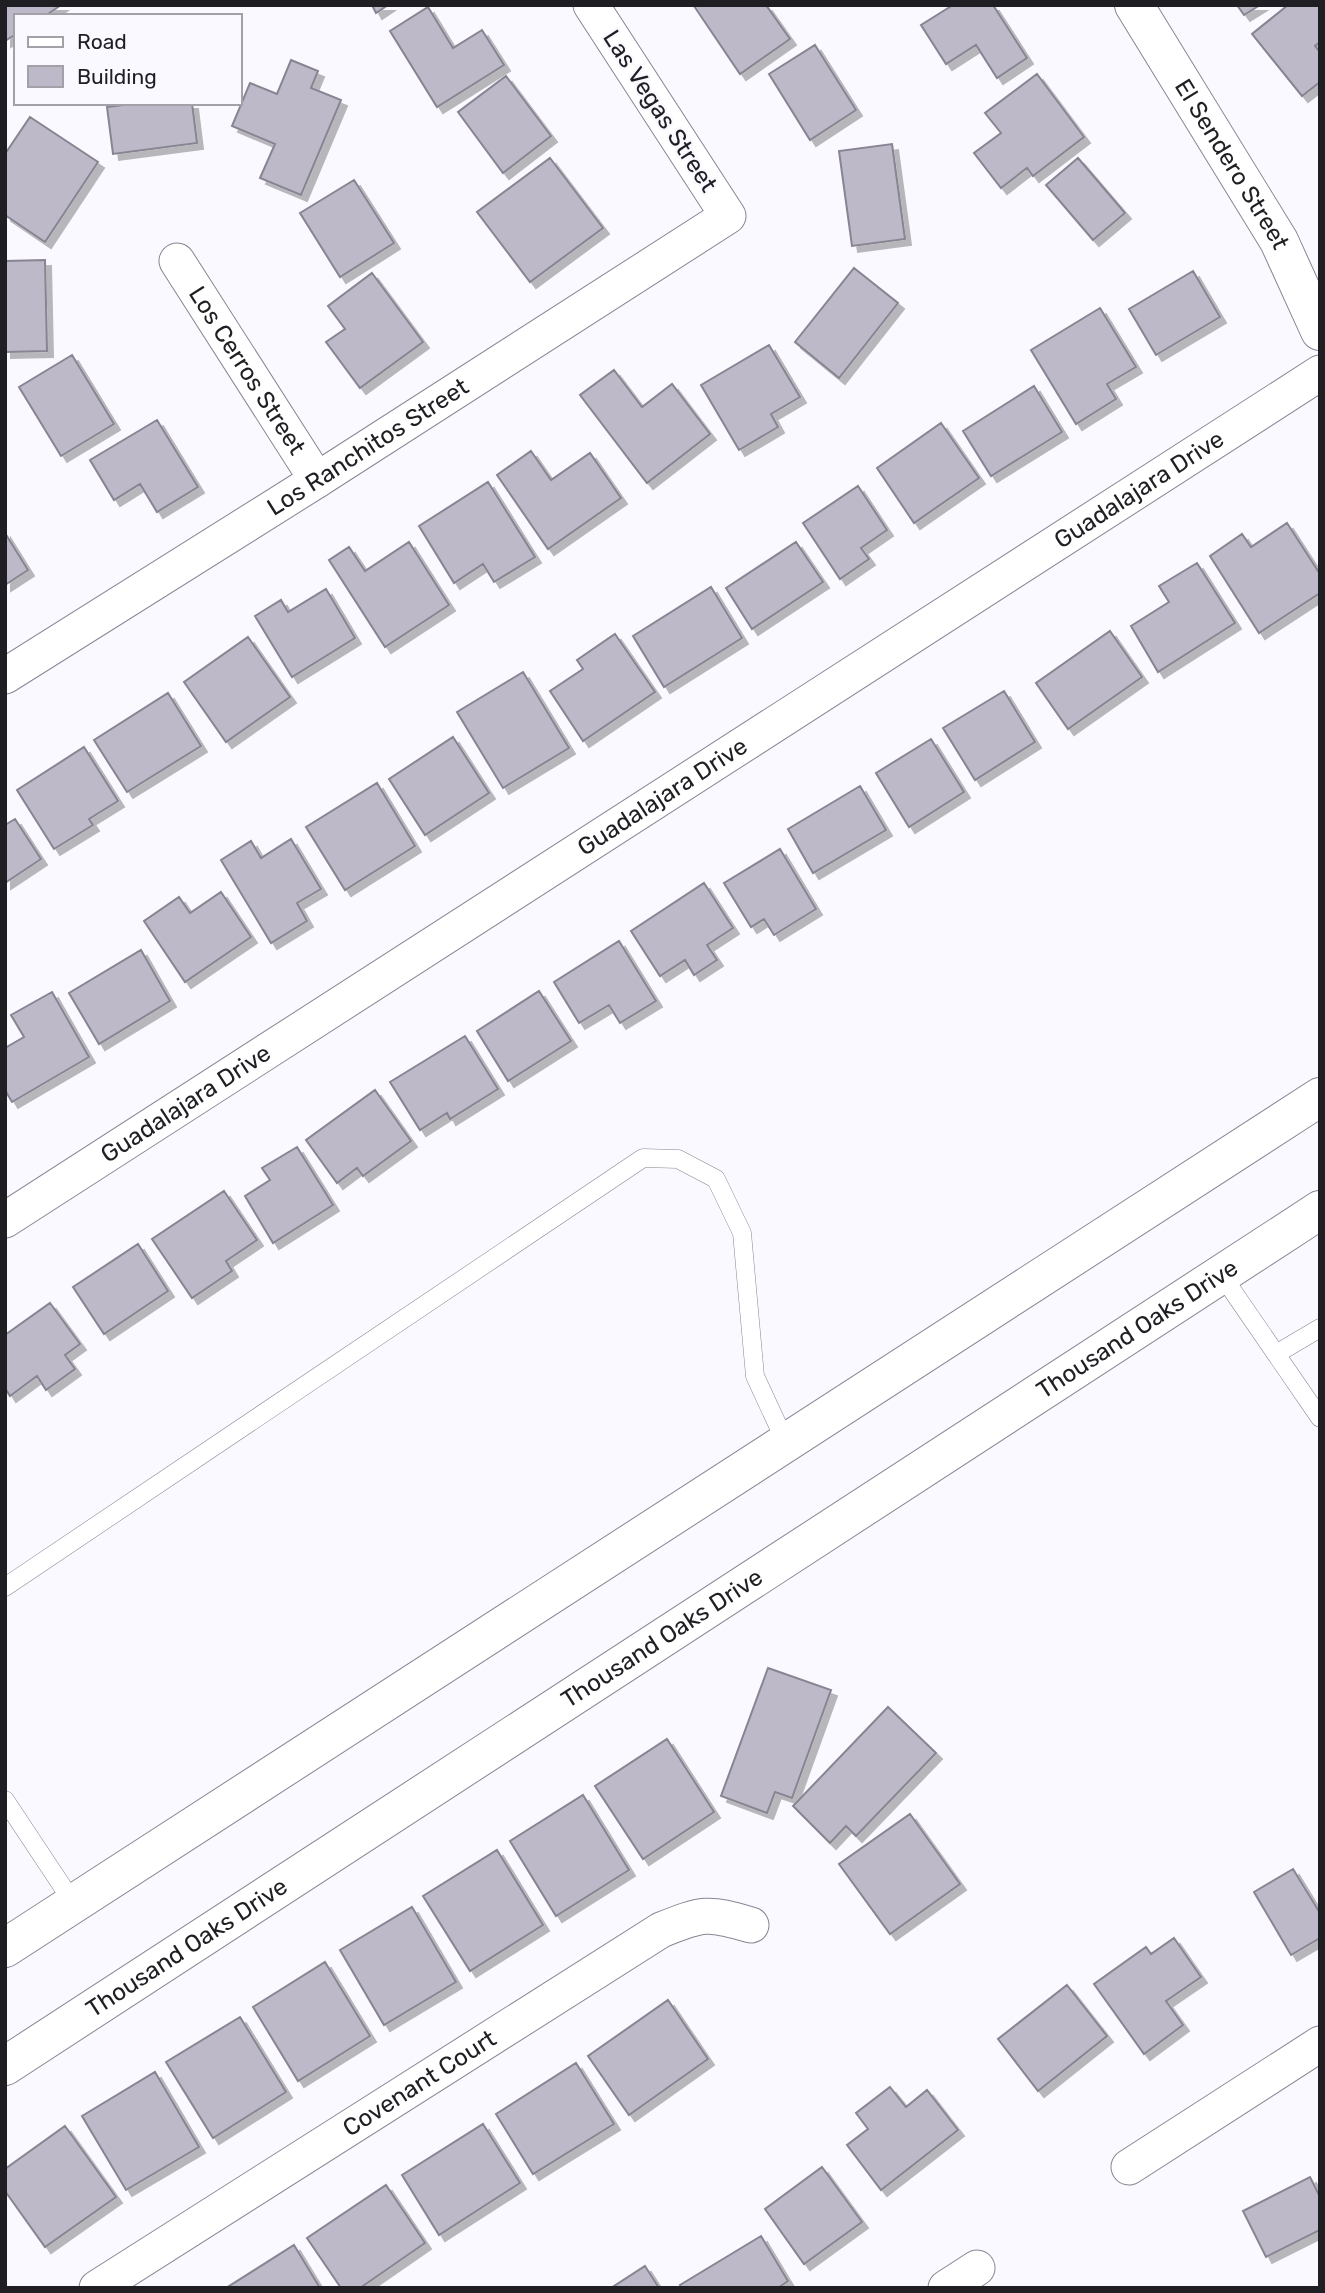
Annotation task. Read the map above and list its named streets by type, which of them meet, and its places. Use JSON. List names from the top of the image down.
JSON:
{
  "streets": {
    "main road": ["El Sendero Street", "Thousand Oaks Drive"],
    "street": [
      "Las Vegas Street",
      "Los Cerros Street",
      "Los Ranchitos Street",
      "Guadalajara Drive",
      "Covenant Court"
    ]
  },
  "crossings": [
    ["Las Vegas Street", "Los Ranchitos Street"],
    ["Los Cerros Street", "Los Ranchitos Street"]
  ],
  "legend": ["Road", "Building"]
}
